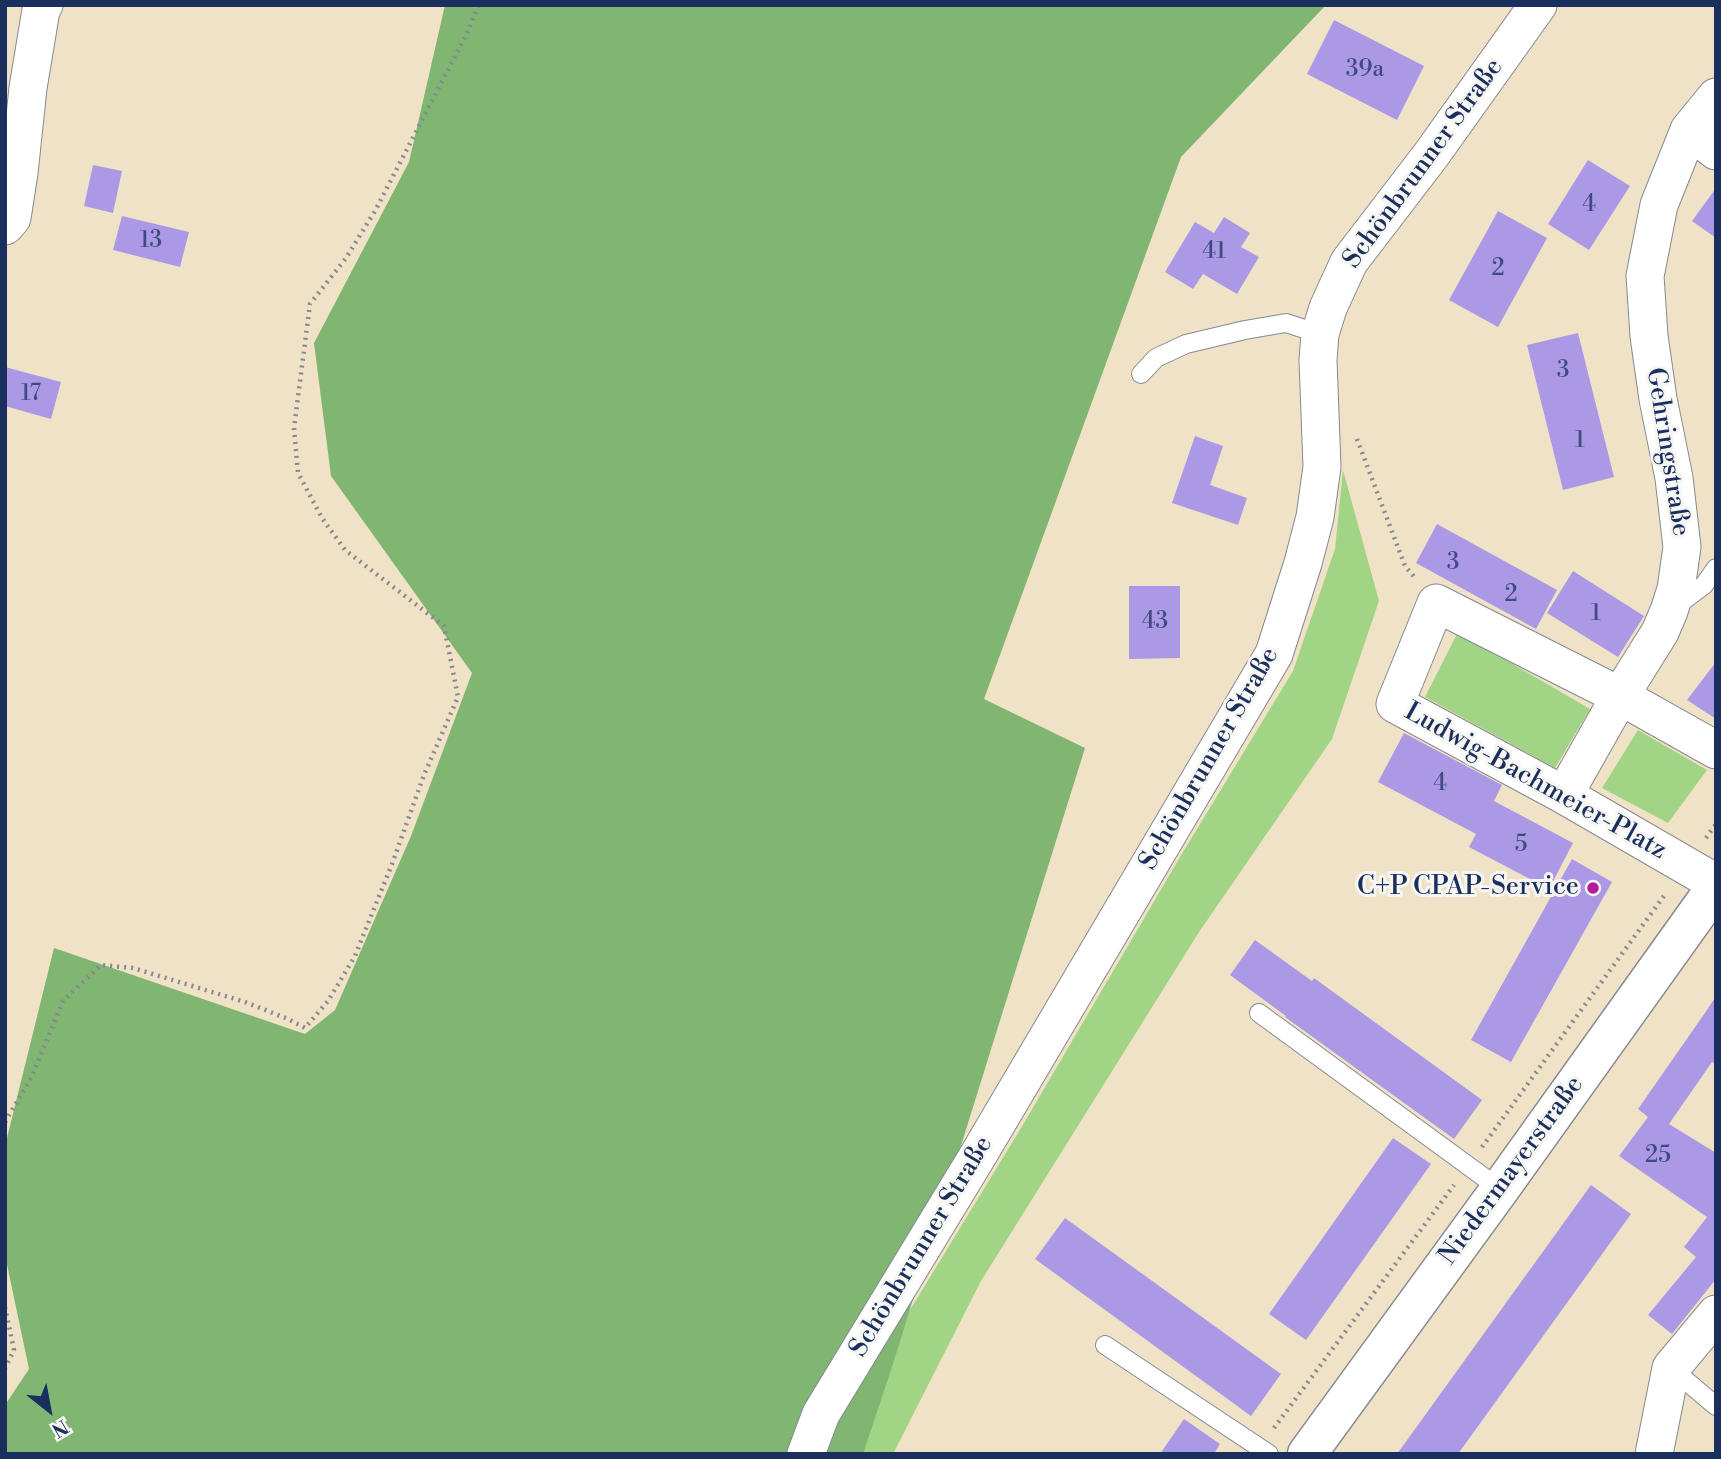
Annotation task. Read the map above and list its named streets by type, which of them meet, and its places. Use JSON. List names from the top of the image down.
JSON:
{
  "streets": {
    "main road": ["Niedermayerstraße"],
    "street": ["Schönbrunner Straße", "Gehringstraße", "Ludwig-Bachmeier-Platz"]
  },
  "crossings": [
    ["Gehringstraße", "Ludwig-Bachmeier-Platz"],
    ["Ludwig-Bachmeier-Platz", "Niedermayerstraße"]
  ],
  "places": ["C+P CPAP-Service"],
  "house_numbers": [
    "39a",
    "4",
    "13",
    "41",
    "2",
    "3",
    "17",
    "1",
    "3",
    "2",
    "1",
    "43",
    "4",
    "5",
    "25"
  ],
  "north": "bottom right"
}
